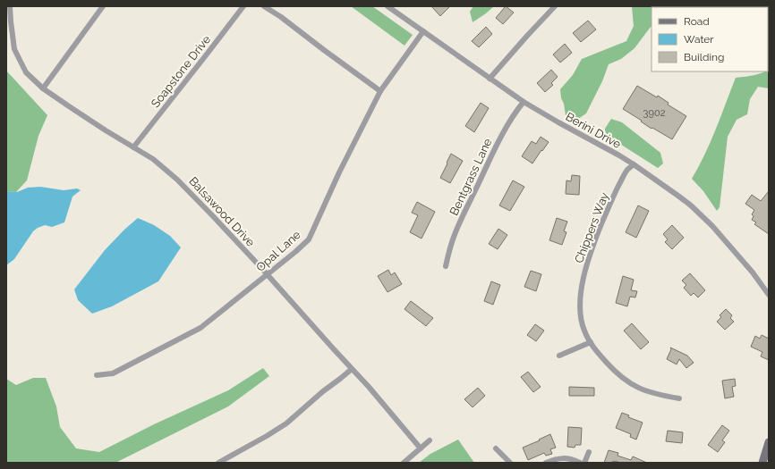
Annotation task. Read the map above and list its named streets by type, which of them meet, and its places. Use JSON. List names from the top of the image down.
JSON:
{
  "streets": {
    "street": [
      "Soapstone Drive",
      "Berini Drive",
      "Bentgrass Lane",
      "Balsawood Drive",
      "Chippers Way",
      "Opal Lane"
    ]
  },
  "crossings": [
    ["Soapstone Drive", "Balsawood Drive"],
    ["Berini Drive", "Bentgrass Lane"],
    ["Berini Drive", "Chippers Way"],
    ["Berini Drive", "Opal Lane"],
    ["Balsawood Drive", "Opal Lane"]
  ],
  "house_numbers": ["3902"],
  "legend": ["Road", "Water", "Building"]
}
